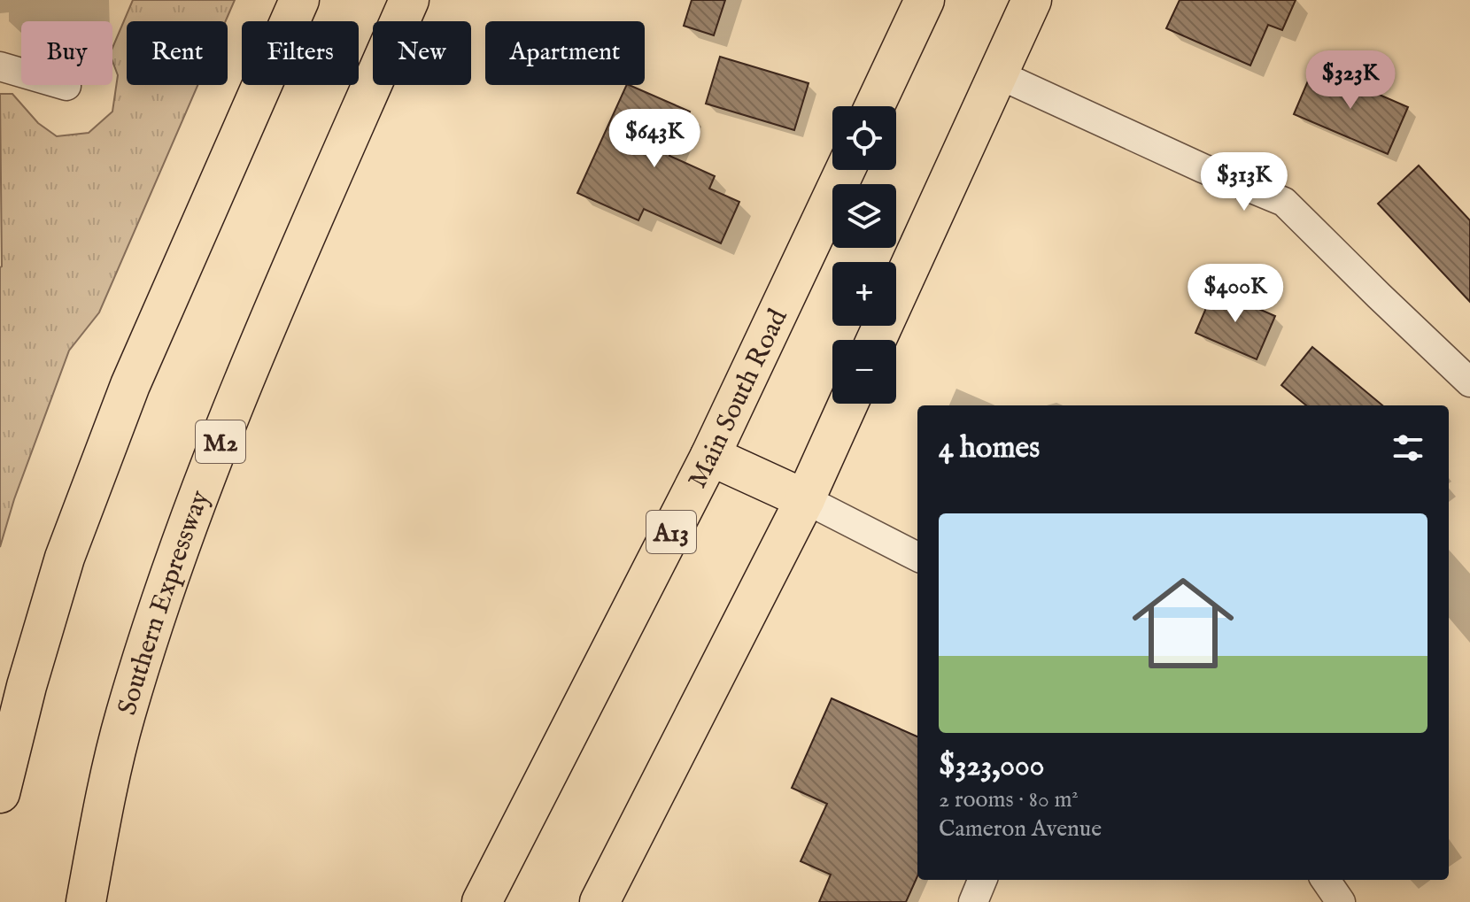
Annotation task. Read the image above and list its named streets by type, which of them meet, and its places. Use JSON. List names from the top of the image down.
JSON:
{
  "streets": {
    "highway": [
      "Main South Road",
      "M2",
      "A13",
      "Southern Expressway"
    ]
  },
  "page": {
    "chip": [
      "Buy",
      "Rent",
      "Filters",
      "New",
      "Apartment"
    ],
    "price": [
      "$323K",
      "$643K",
      "$313K",
      "$400K"
    ],
    "map_buttons": ["+", "−"],
    "heading": "4 homes",
    "list": [
      {
        "name": "$323,000",
        "note": "2 rooms · 80 m² · Cameron Avenue"
      }
    ]
  }
}
